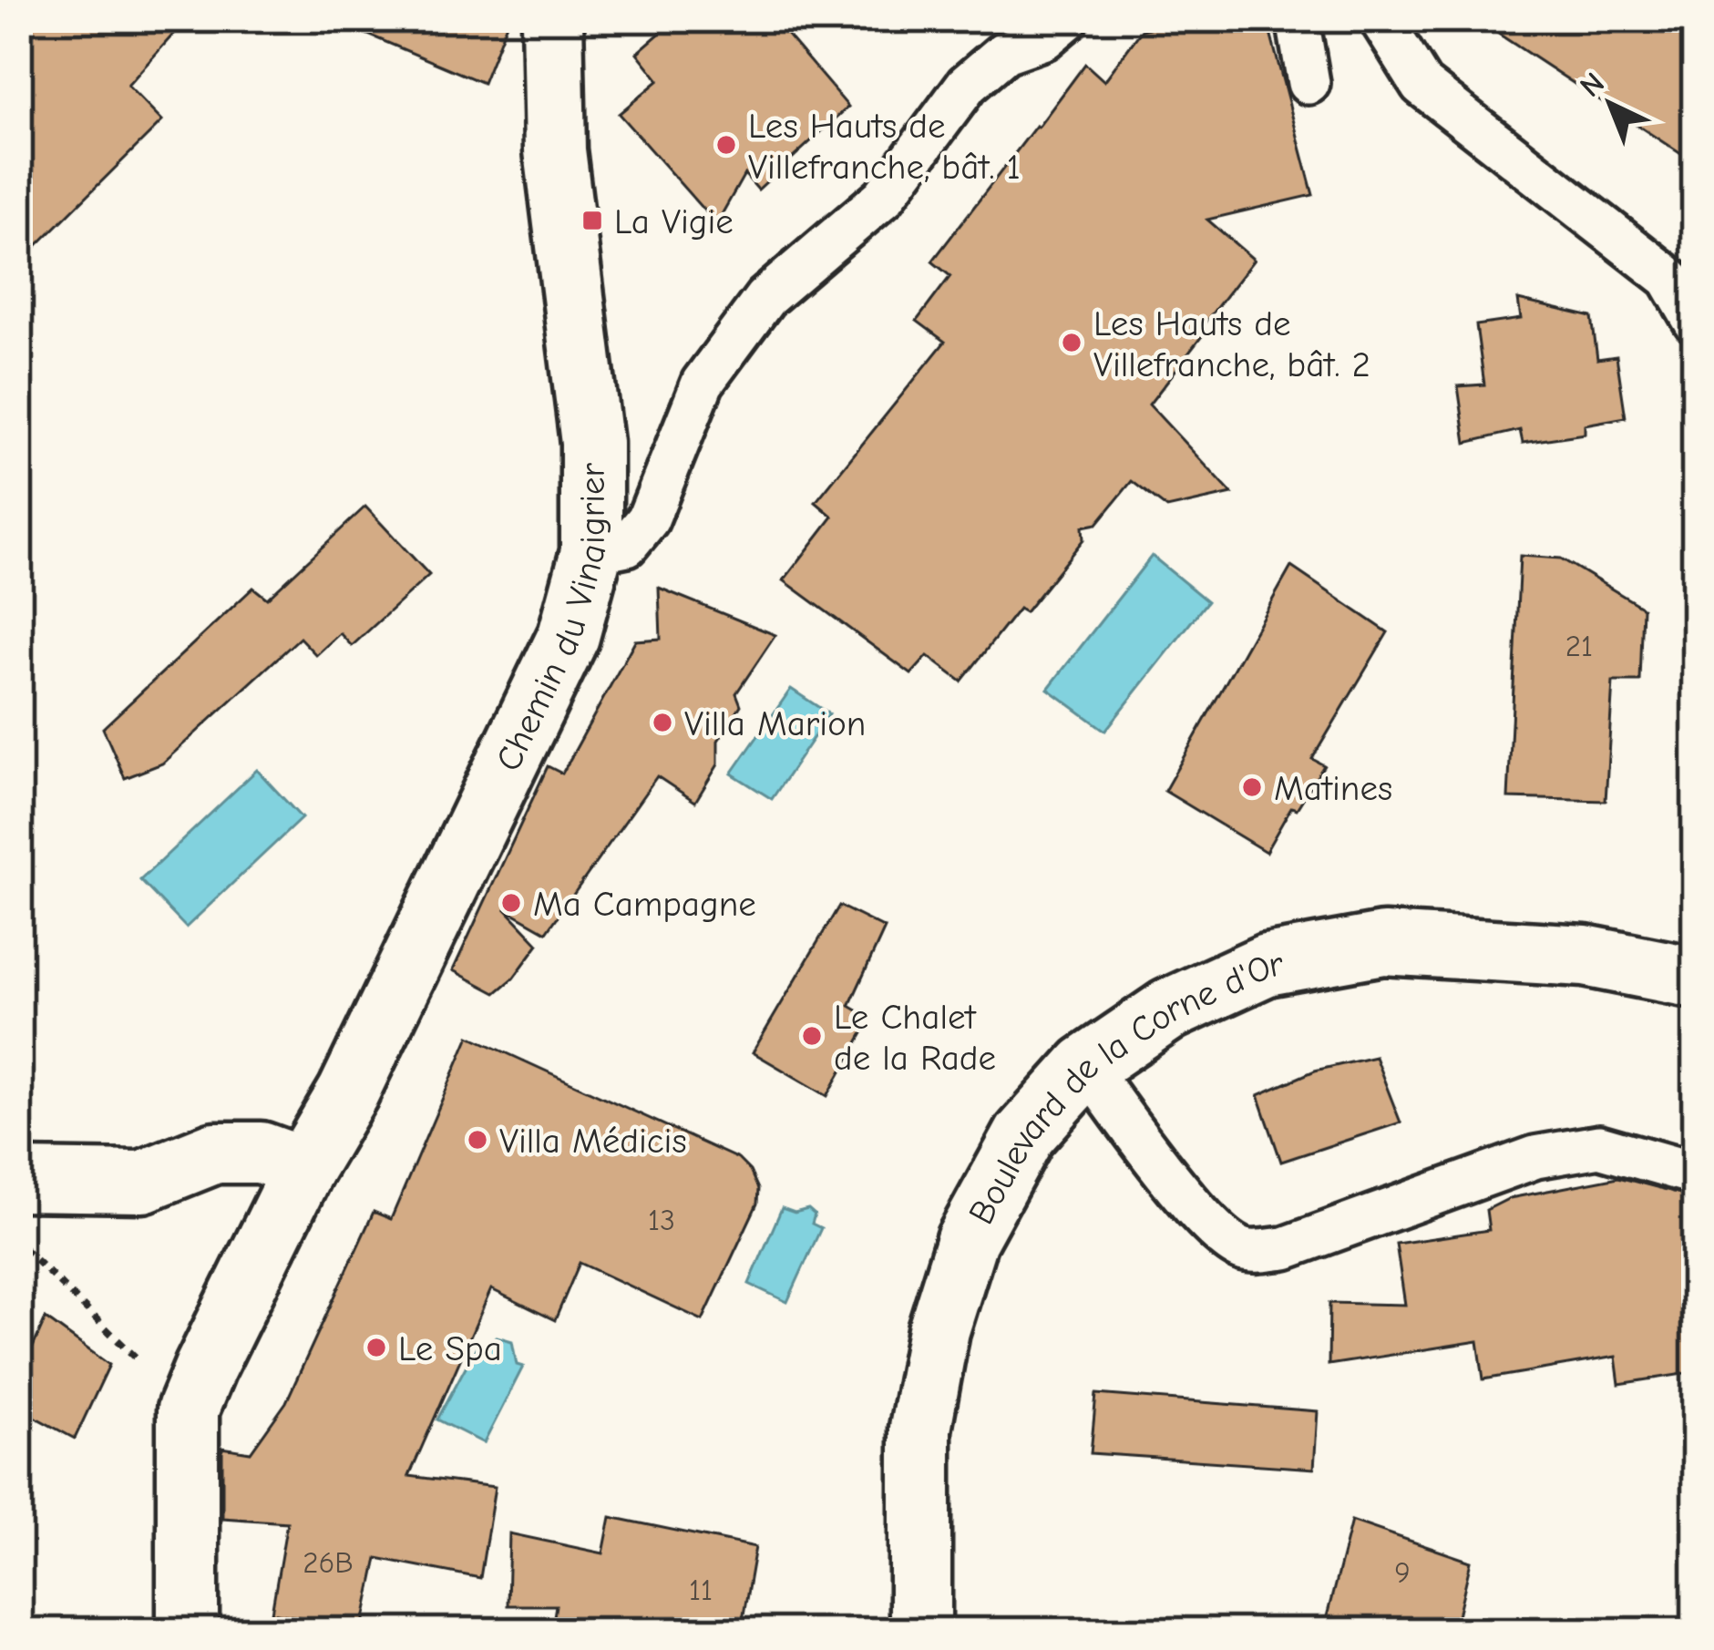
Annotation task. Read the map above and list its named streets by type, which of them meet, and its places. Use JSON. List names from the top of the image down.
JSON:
{
  "streets": {
    "street": ["Chemin du Vinaigrier", "Boulevard de la Corne d'Or"]
  },
  "places": {
    "other": [
      "Les Hauts de Villefranche, bât. 1",
      "Les Hauts de Villefranche, bât. 2",
      "Villa Marion",
      "Matines",
      "Ma Campagne",
      "Le Chalet de la Rade",
      "Villa Médicis",
      "Le Spa"
    ],
    "transit": ["La Vigie"]
  },
  "house_numbers": [
    "21",
    "13",
    "26B",
    "9",
    "11"
  ],
  "north": "top left"
}
